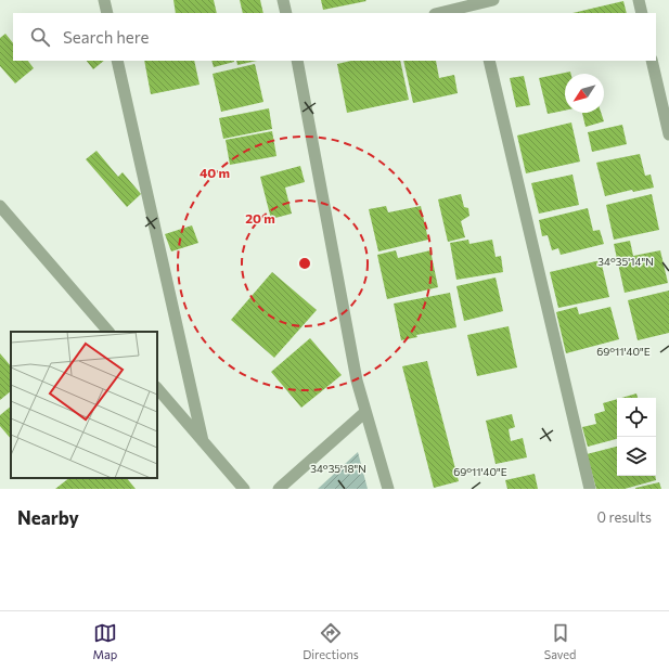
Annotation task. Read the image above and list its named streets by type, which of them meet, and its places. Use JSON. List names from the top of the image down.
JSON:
{
  "north": "bottom left",
  "page": {
    "search": "Search here",
    "heading": ["Nearby", "0 results"],
    "nav": ["Map", "Directions", "Saved"]
  },
  "coordinates": ["34°35'14\"N", "69°11'40\"E", "34°35'18\"N"],
  "rings": ["40 m", "20 m"]
}
